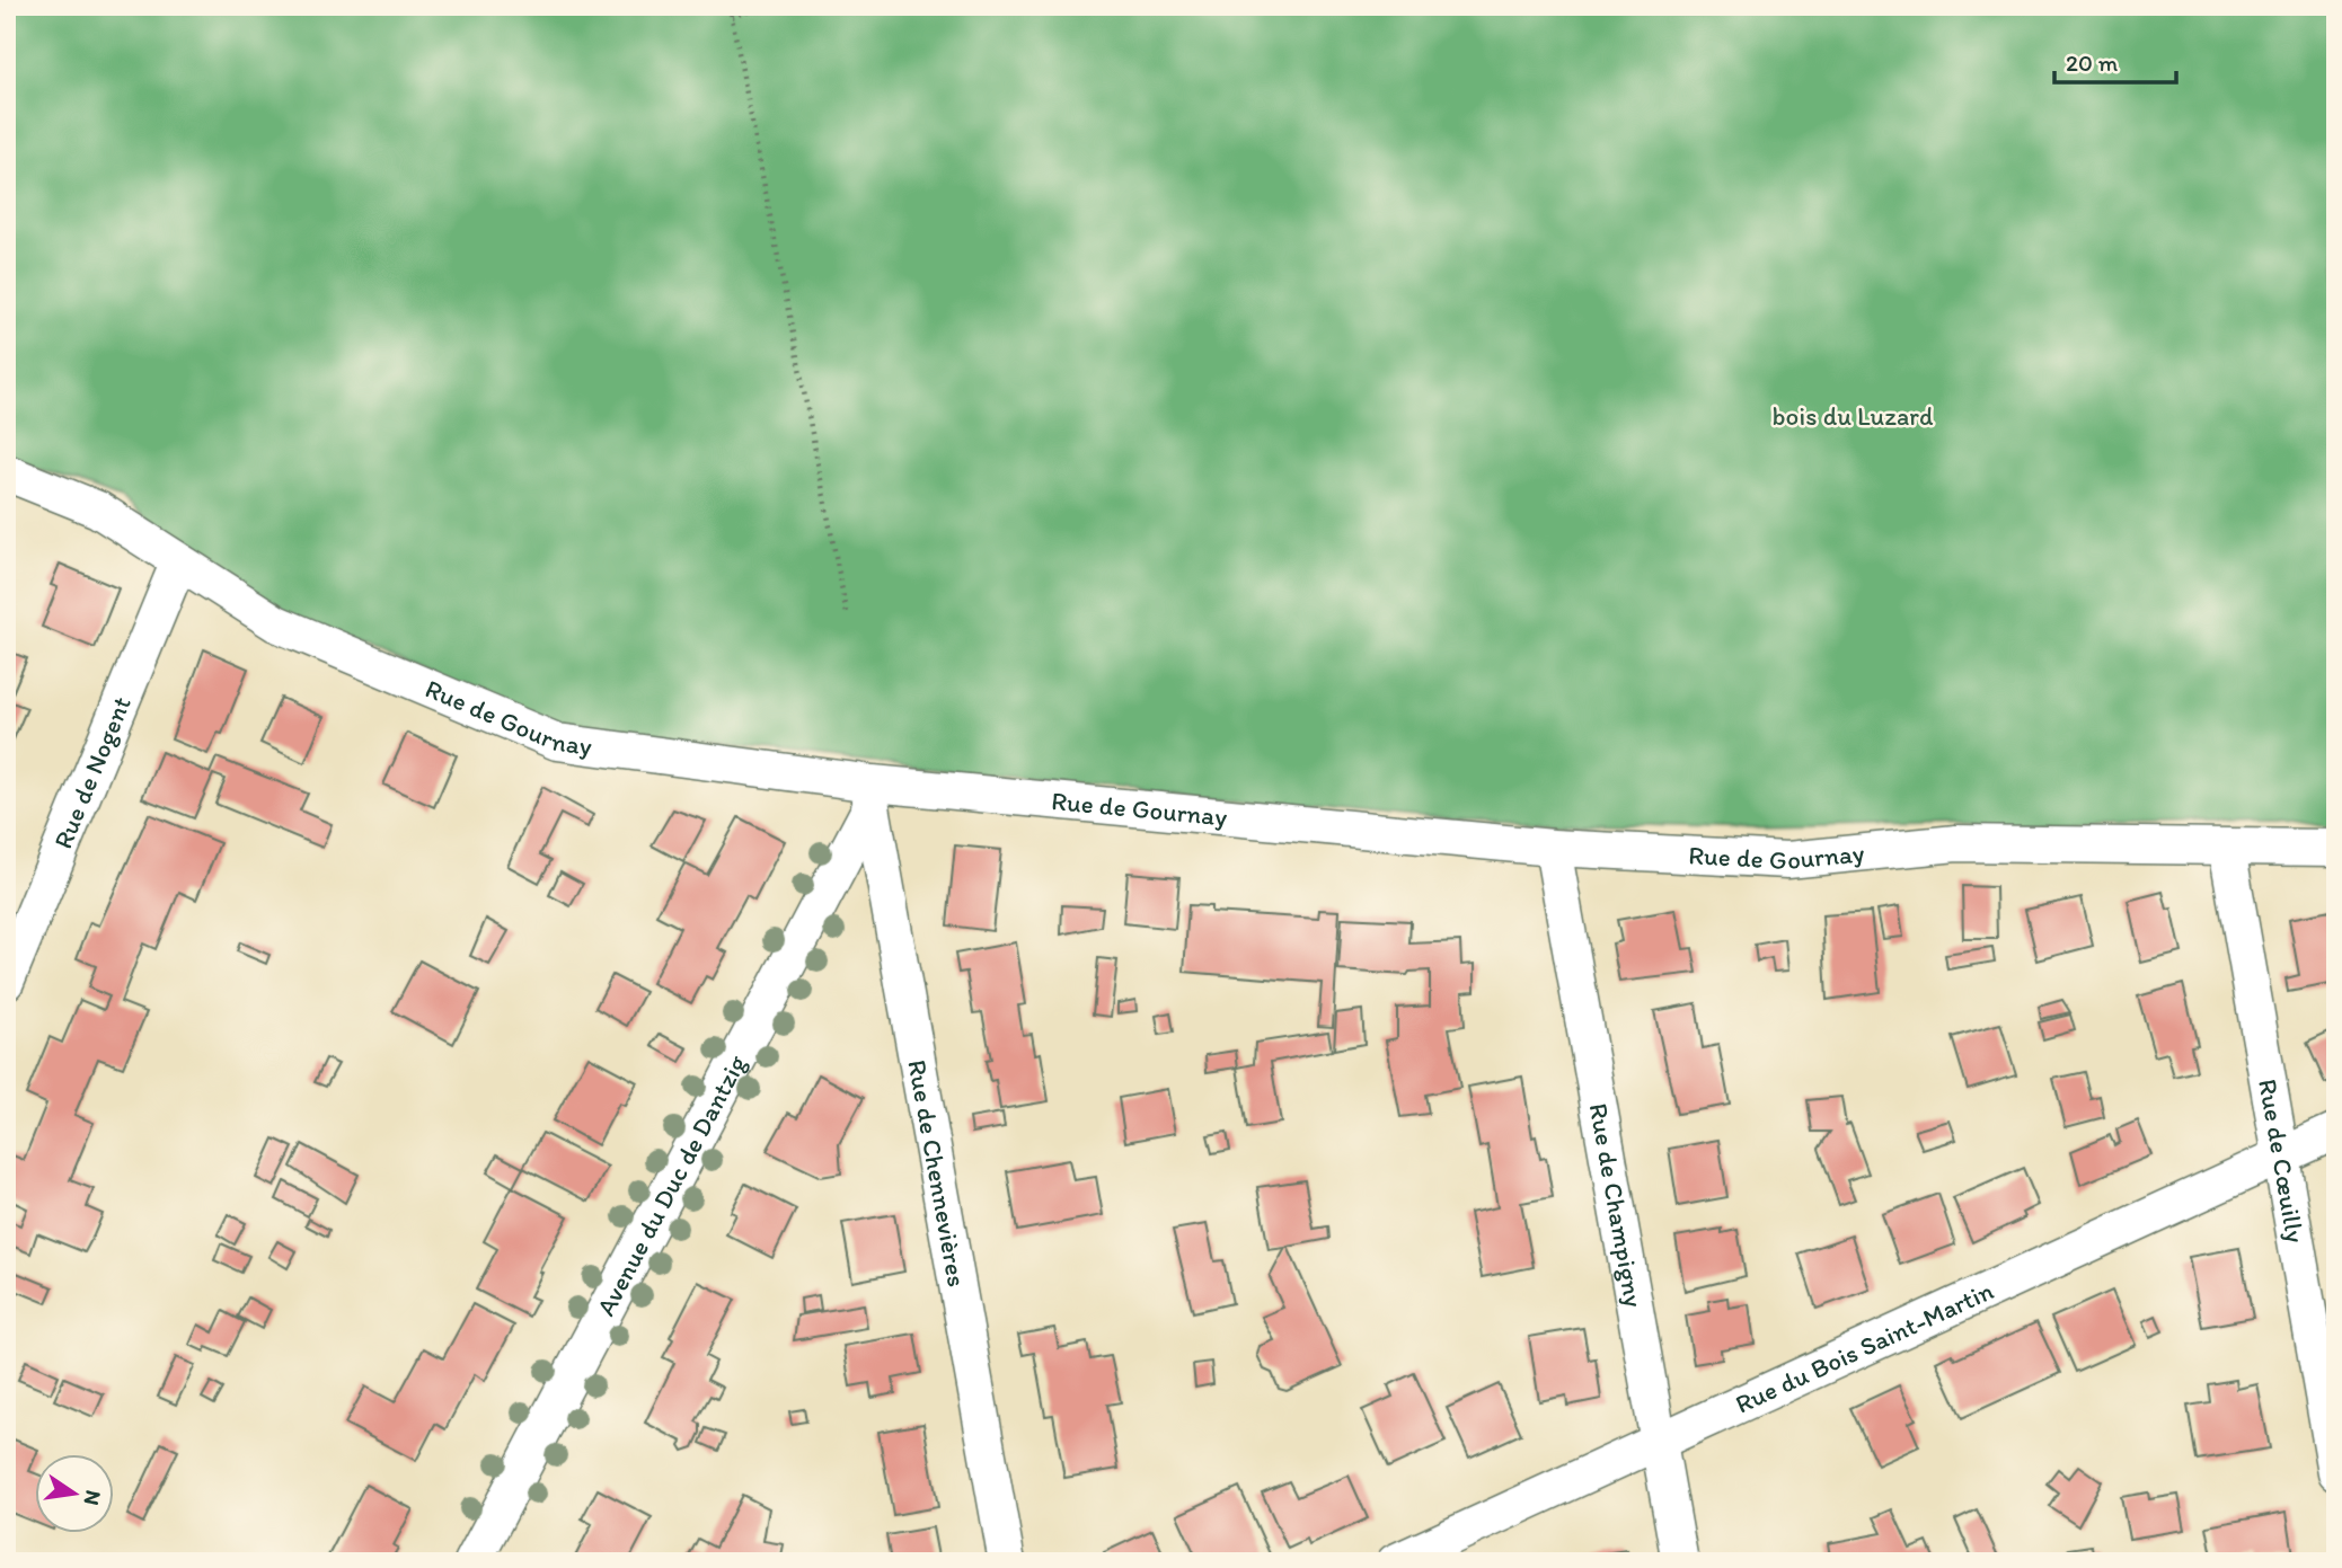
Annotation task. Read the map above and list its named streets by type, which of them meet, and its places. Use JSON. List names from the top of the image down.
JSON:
{
  "streets": {
    "street": [
      "Rue de Gournay",
      "Rue de Nogent",
      "Rue de Cœuilly",
      "Rue de Chennevières",
      "Avenue du Duc de Dantzig",
      "Rue de Champigny",
      "Rue du Bois Saint-Martin"
    ]
  },
  "crossings": [
    ["Rue de Gournay", "Rue de Nogent"],
    ["Rue de Gournay", "Rue de Cœuilly"],
    ["Rue de Gournay", "Rue de Chennevières"],
    ["Rue de Gournay", "Avenue du Duc de Dantzig"],
    ["Rue de Gournay", "Rue de Champigny"],
    ["Rue de Cœuilly", "Rue du Bois Saint-Martin"],
    ["Rue de Chennevières", "Avenue du Duc de Dantzig"],
    ["Rue de Champigny", "Rue du Bois Saint-Martin"]
  ],
  "parks": ["bois du Luzard"],
  "scale_bar": "20 m",
  "north": "right"
}
